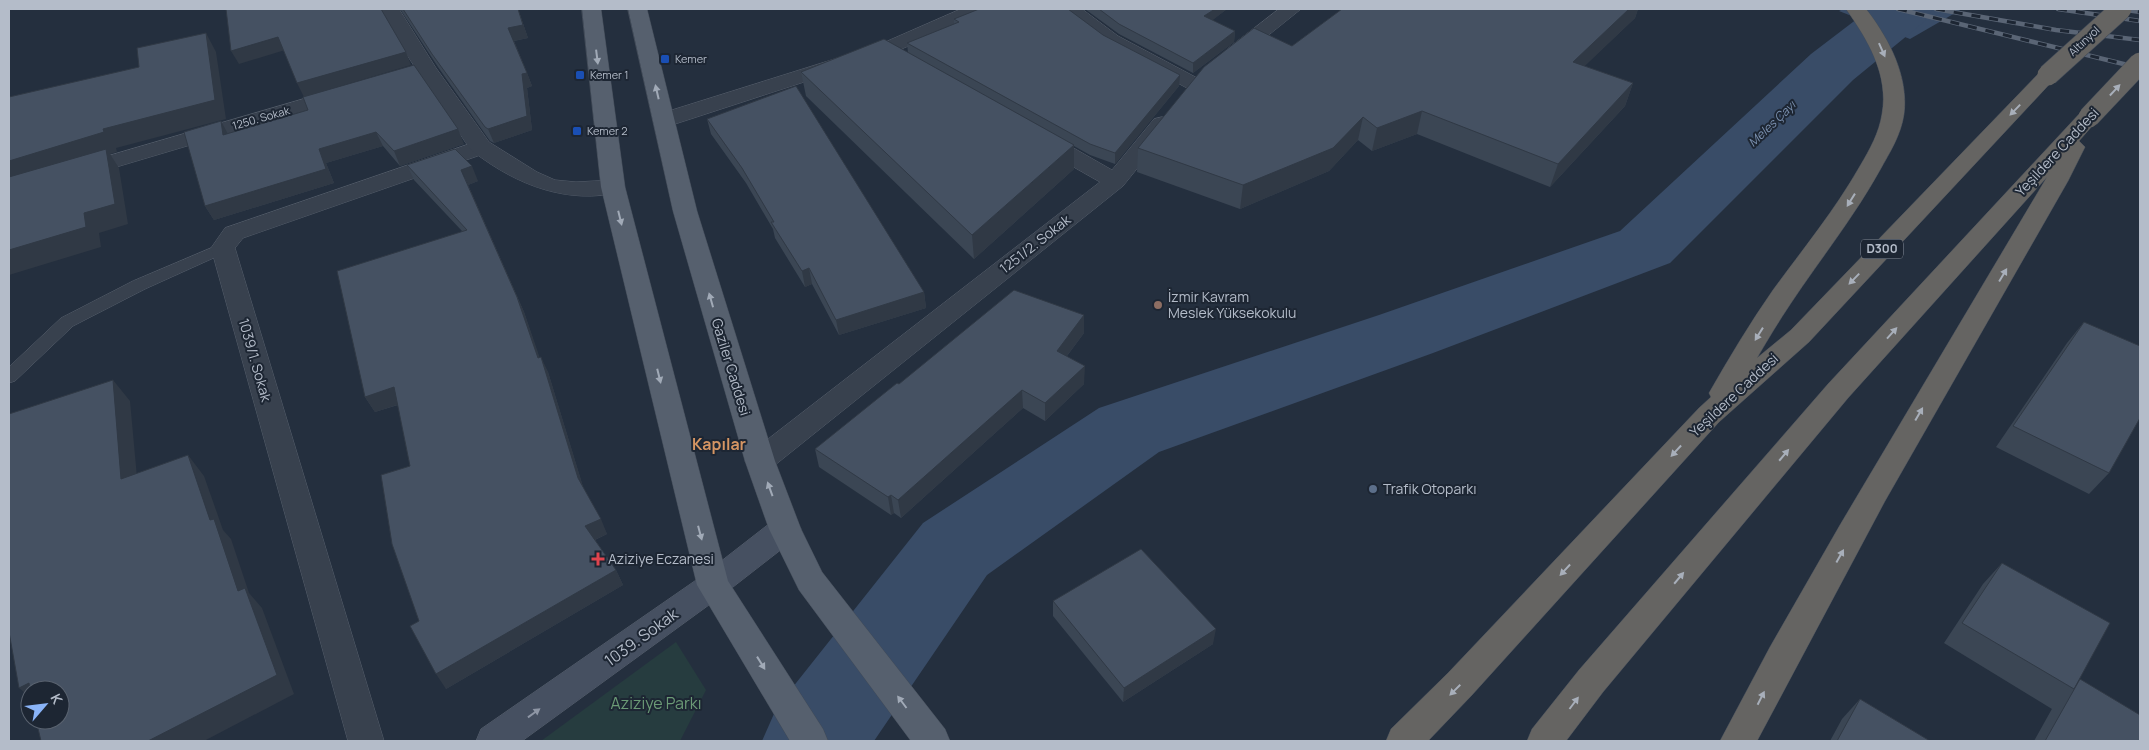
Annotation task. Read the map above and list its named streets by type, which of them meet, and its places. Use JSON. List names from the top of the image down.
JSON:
{
  "streets": {
    "highway": ["Altınyol", "Yeşildere Caddesi", "D300"],
    "main road": ["Gaziler Caddesi", "1039. Sokak"],
    "street": ["1250. Sokak", "1251/2. Sokak", "1039/1. Sokak"]
  },
  "crossings": [
    ["Altınyol", "Yeşildere Caddesi"],
    ["1251/2. Sokak", "Gaziler Caddesi"],
    ["Gaziler Caddesi", "1039. Sokak"]
  ],
  "one_way": ["1039. Sokak"],
  "districts": ["Kapılar"],
  "water": ["Meles Çayı"],
  "parks": ["Aziziye Parkı"],
  "places": {
    "transit": ["Kemer", "Kemer 1", "Kemer 2"],
    "other": ["İzmir Kavram Meslek Yüksekokulu", "Trafik Otoparkı"],
    "health": ["Aziziye Eczanesi"]
  },
  "north": "top right"
}
